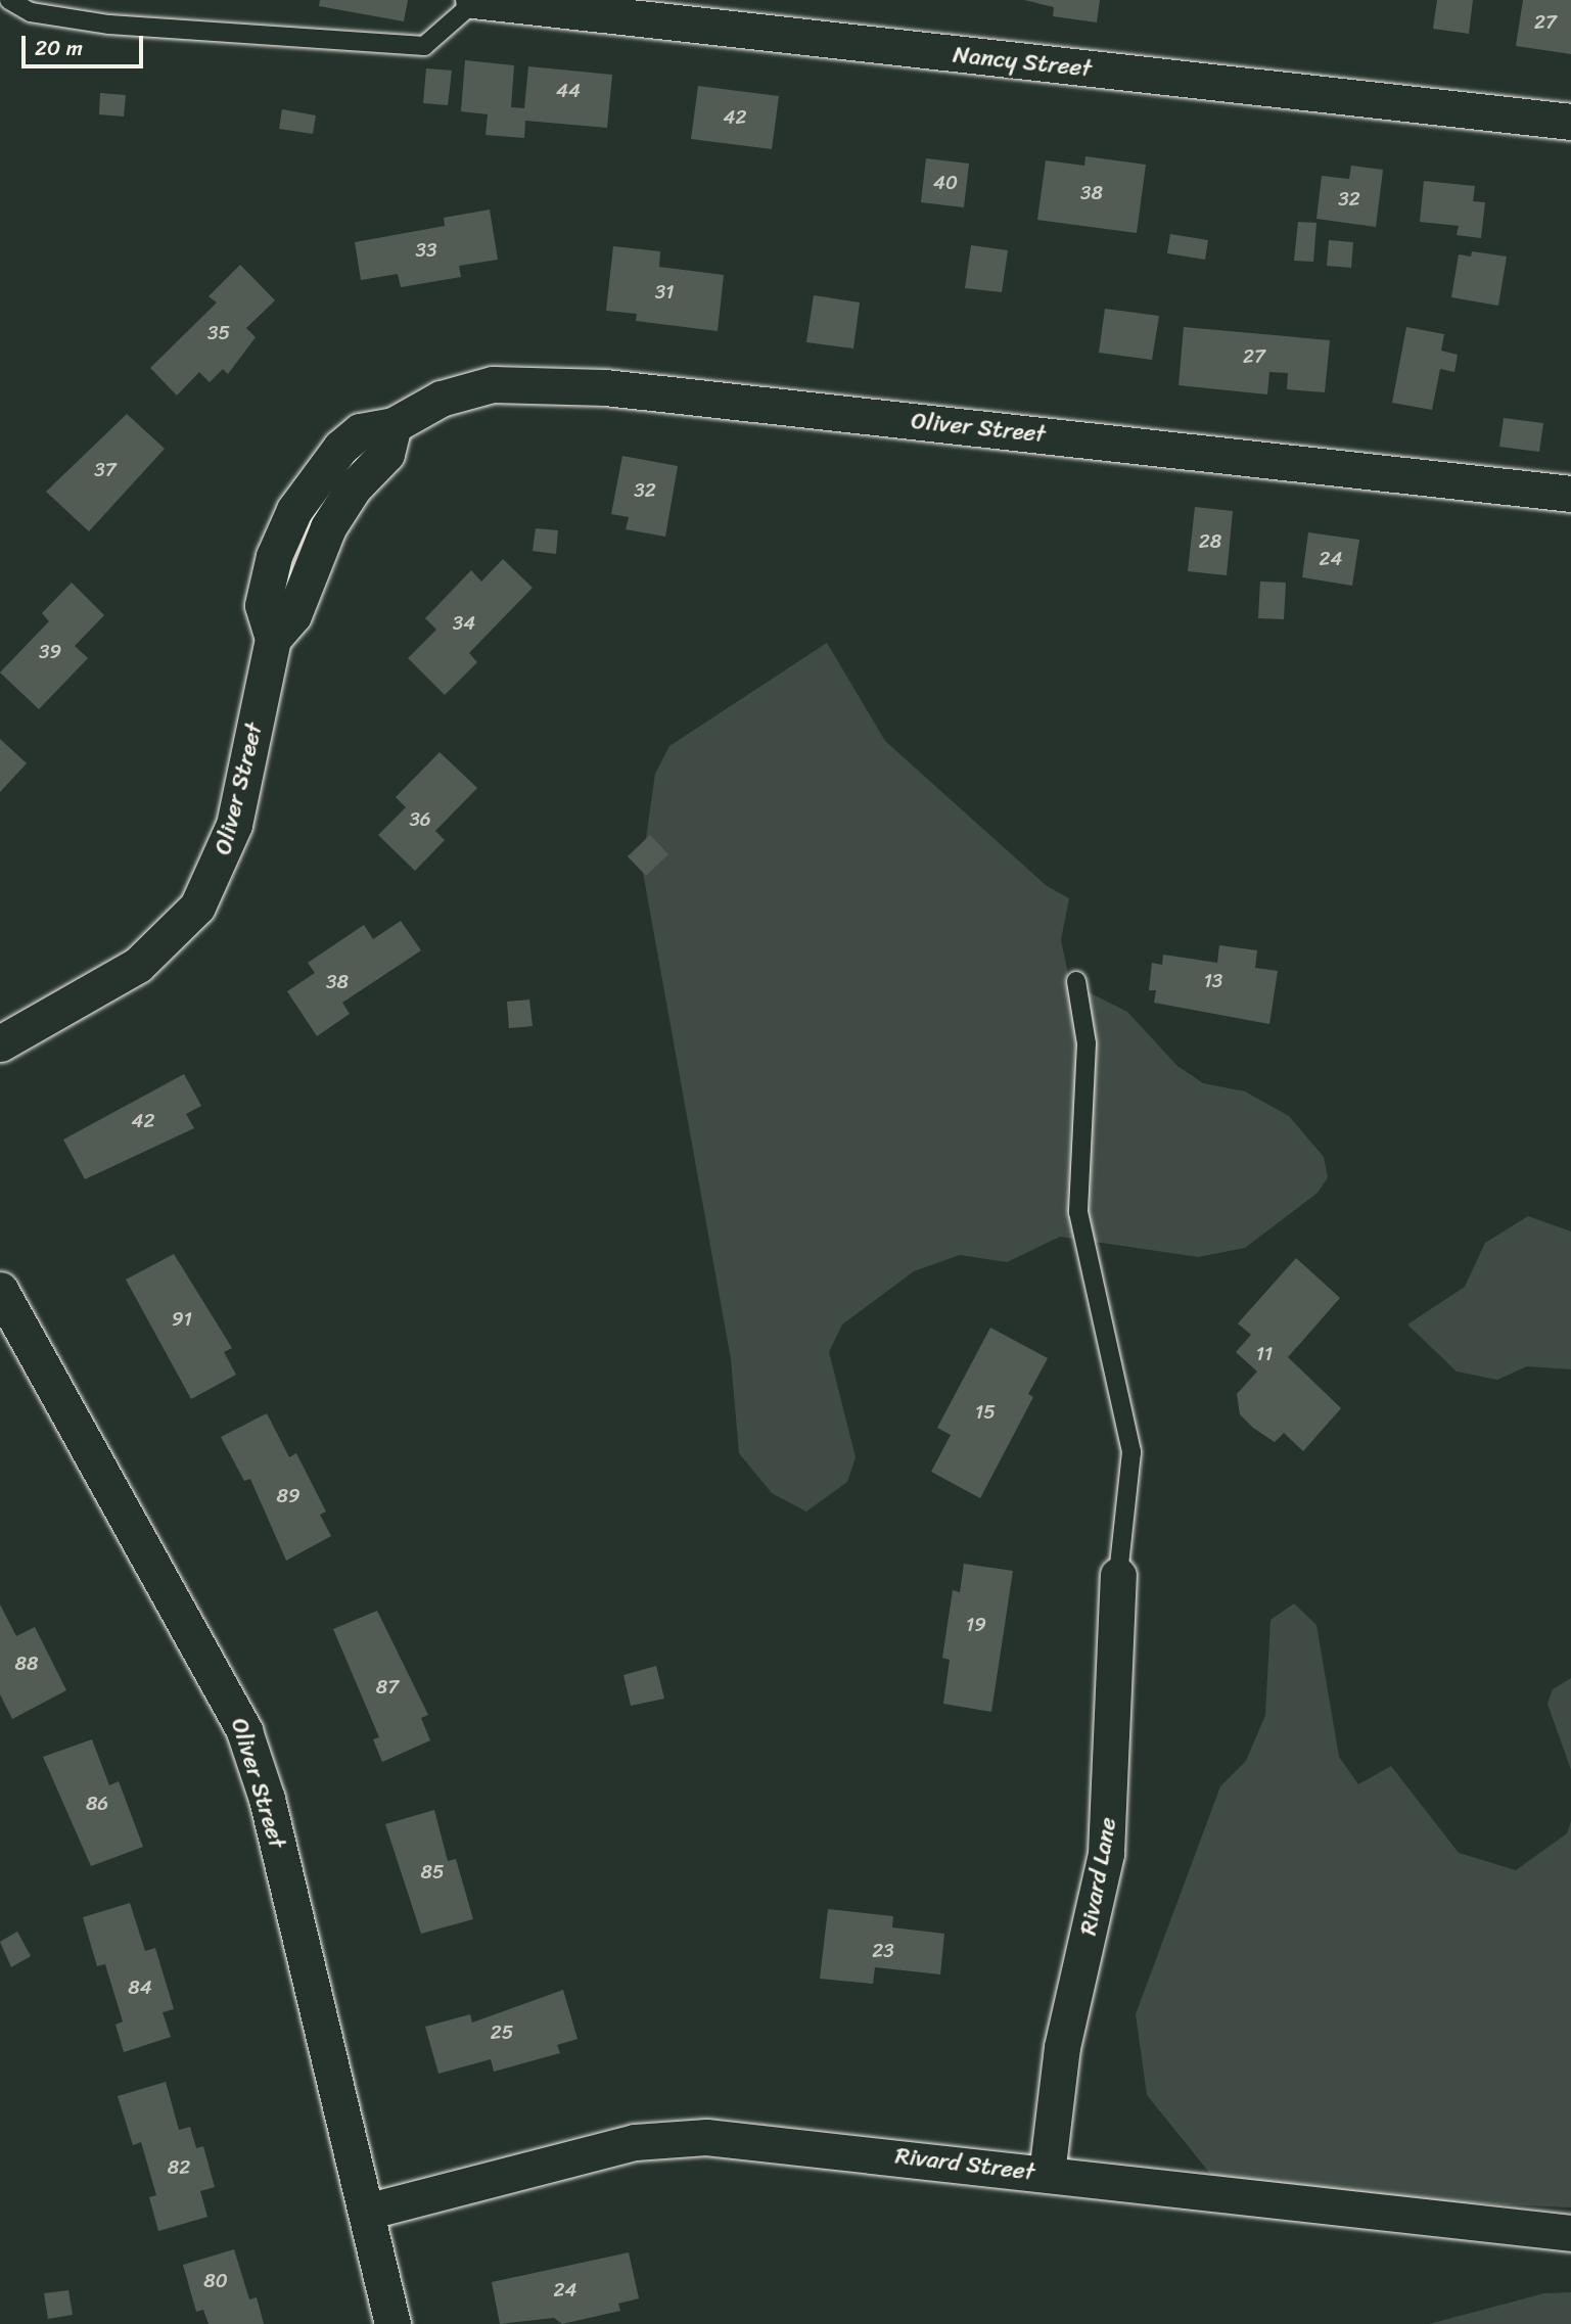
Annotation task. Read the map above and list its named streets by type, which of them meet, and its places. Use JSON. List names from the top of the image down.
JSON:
{
  "streets": {
    "street": [
      "Nancy Street",
      "Oliver Street",
      "Rivard Lane",
      "Rivard Street"
    ]
  },
  "crossings": [
    ["Oliver Street", "Rivard Street"],
    ["Rivard Lane", "Rivard Street"]
  ],
  "house_numbers": [
    "27",
    "44",
    "42",
    "40",
    "38",
    "32",
    "33",
    "31",
    "35",
    "27",
    "37",
    "32",
    "28",
    "24",
    "34",
    "39",
    "36",
    "13",
    "38",
    "42",
    "91",
    "11",
    "15",
    "89",
    "19",
    "88",
    "87",
    "86",
    "85",
    "23",
    "84",
    "25",
    "82",
    "80",
    "24"
  ],
  "scale_bar": "20 m"
}
